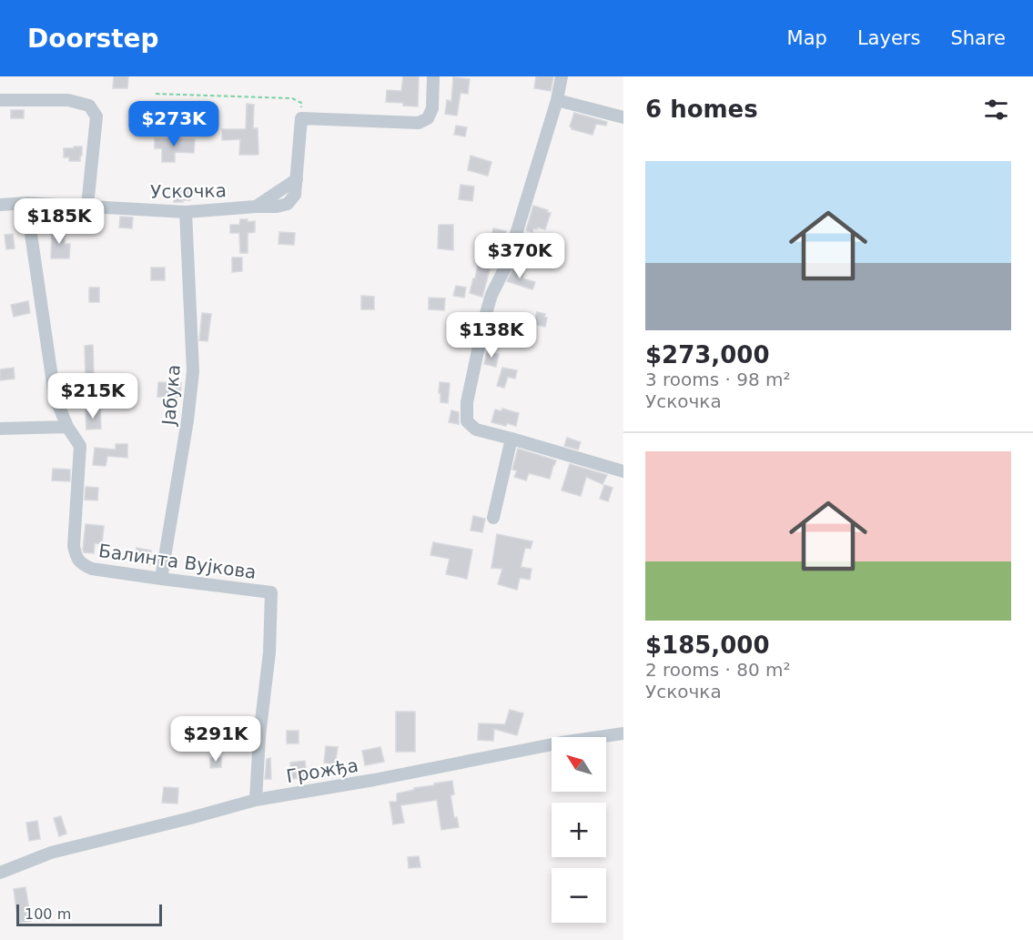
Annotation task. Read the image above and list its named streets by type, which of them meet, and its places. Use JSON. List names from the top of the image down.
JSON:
{
  "streets": {
    "street": [
      "Ускочка",
      "Јабука",
      "Балинта Вујкова",
      "Грожђа"
    ]
  },
  "crossings": [
    ["Ускочка", "Јабука"],
    ["Јабука", "Балинта Вујкова"],
    ["Балинта Вујкова", "Грожђа"]
  ],
  "scale_bar": "100 m",
  "north": "top left",
  "page": {
    "header": "Doorstep",
    "nav": ["Map", "Layers", "Share"],
    "heading": "6 homes",
    "price": [
      "$273K",
      "$185K",
      "$370K",
      "$138K",
      "$215K",
      "$291K"
    ],
    "list": [
      {
        "name": "$273,000",
        "note": "3 rooms · 98 m² · Ускочка"
      },
      {
        "name": "$185,000",
        "note": "2 rooms · 80 m² · Ускочка"
      }
    ],
    "map_buttons": ["+", "−"],
    "scale": "100 m"
  }
}
